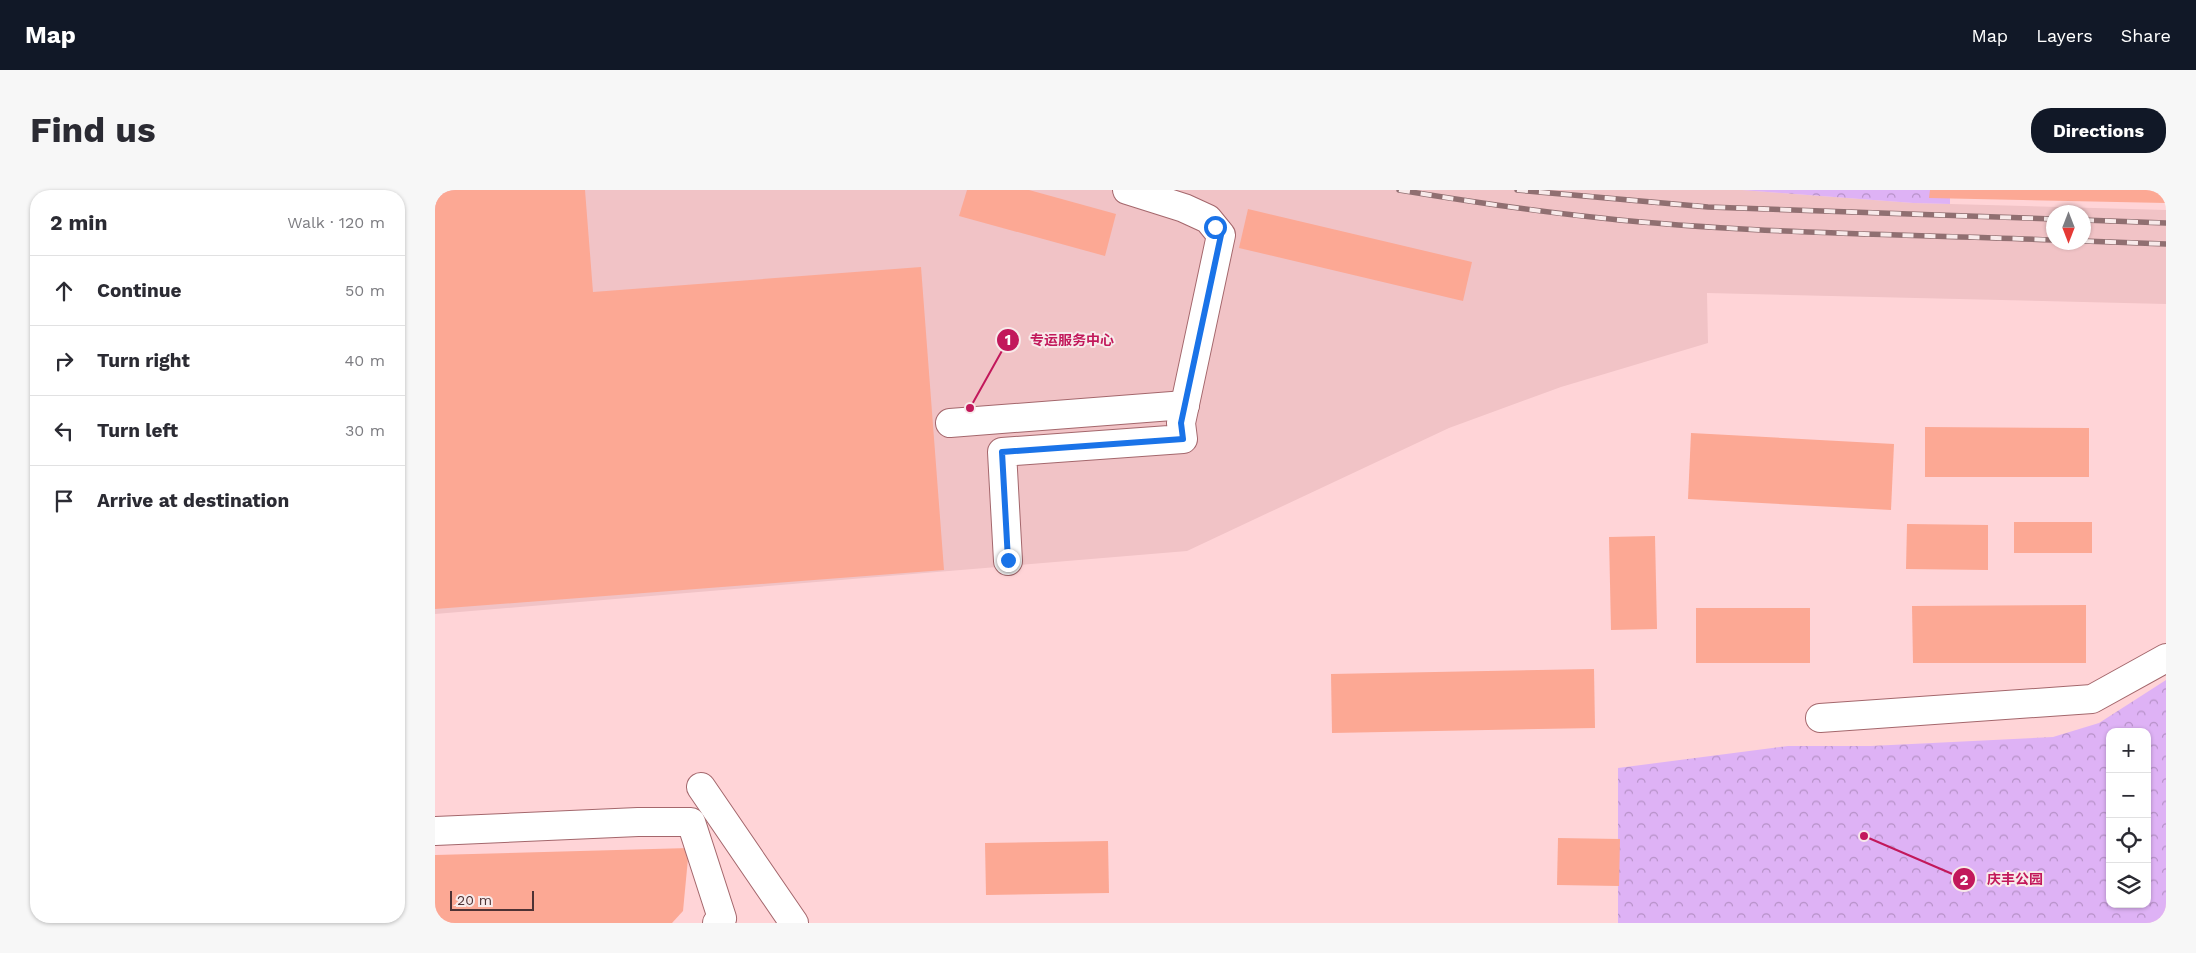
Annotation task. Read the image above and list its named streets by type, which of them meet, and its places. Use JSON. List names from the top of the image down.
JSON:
{
  "places": ["专运服务中心", "庆丰公园"],
  "scale_bar": "20 m",
  "north": "bottom",
  "page": {
    "header": "Map",
    "nav": ["Map", "Layers", "Share"],
    "buttons": "Directions",
    "title": "Find us",
    "heading": ["2 min", "Walk · 120 m"],
    "list": [
      ["Continue", "50 m"],
      ["Turn right", "40 m"],
      ["Turn left", "30 m"],
      "Arrive at destination"
    ],
    "map_buttons": ["+", "−"],
    "scale": "20 m"
  }
}
